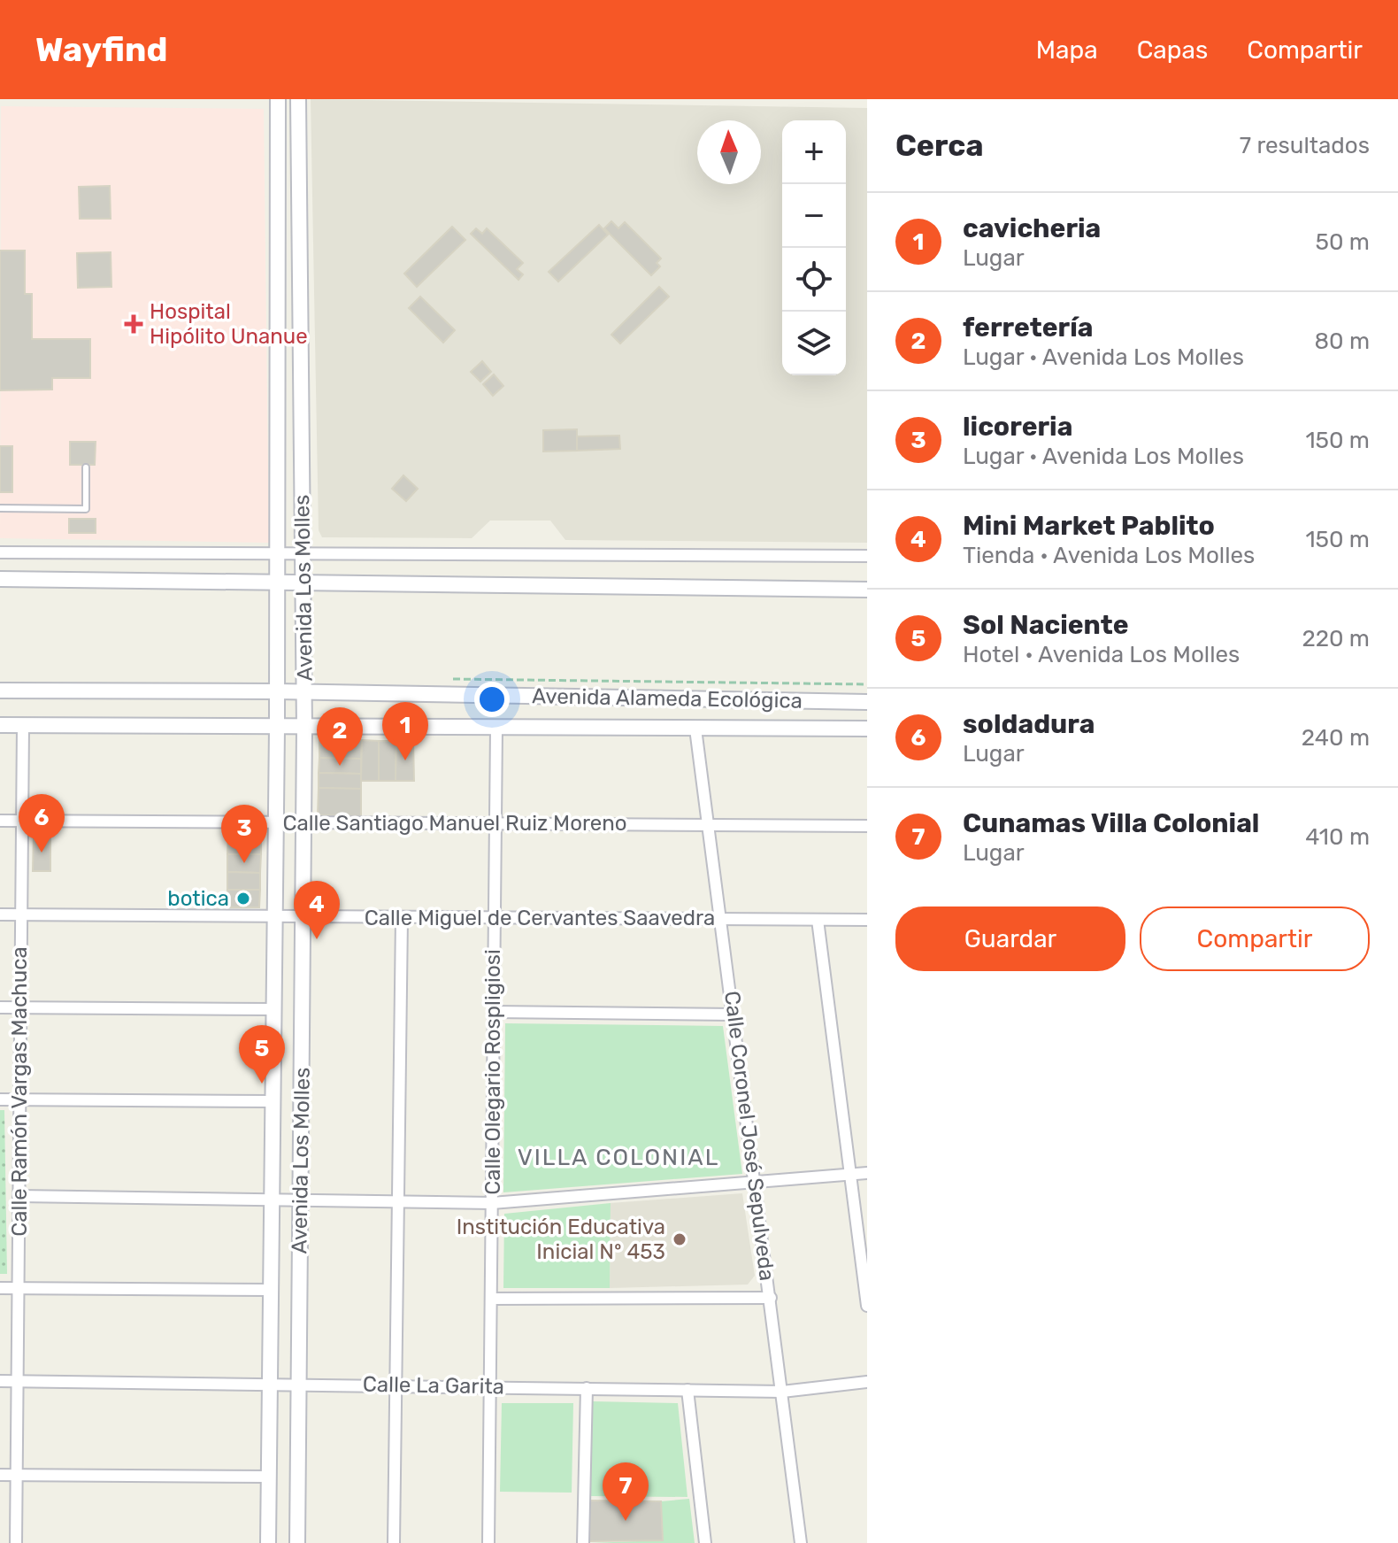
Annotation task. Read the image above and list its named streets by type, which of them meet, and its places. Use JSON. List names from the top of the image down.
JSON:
{
  "streets": {
    "street": [
      "Avenida Los Molles",
      "Avenida Alameda Ecológica",
      "Calle Santiago Manuel Ruiz Moreno",
      "Calle Miguel de Cervantes Saavedra",
      "Calle Olegario Rospligiosi",
      "Calle Ramón Vargas Machuca",
      "Calle Coronel José Sepulveda",
      "Calle La Garita"
    ]
  },
  "crossings": [
    ["Avenida Los Molles", "Avenida Alameda Ecológica"],
    ["Avenida Los Molles", "Calle Santiago Manuel Ruiz Moreno"],
    ["Avenida Los Molles", "Calle Miguel de Cervantes Saavedra"],
    ["Avenida Los Molles", "Calle La Garita"],
    ["Avenida Alameda Ecológica", "Calle Olegario Rospligiosi"],
    ["Avenida Alameda Ecológica", "Calle Ramón Vargas Machuca"],
    ["Avenida Alameda Ecológica", "Calle Coronel José Sepulveda"],
    ["Calle Santiago Manuel Ruiz Moreno", "Calle Olegario Rospligiosi"],
    ["Calle Santiago Manuel Ruiz Moreno", "Calle Ramón Vargas Machuca"],
    ["Calle Santiago Manuel Ruiz Moreno", "Calle Coronel José Sepulveda"],
    ["Calle Miguel de Cervantes Saavedra", "Calle Olegario Rospligiosi"],
    ["Calle Miguel de Cervantes Saavedra", "Calle Ramón Vargas Machuca"],
    ["Calle Miguel de Cervantes Saavedra", "Calle Coronel José Sepulveda"],
    ["Calle Olegario Rospligiosi", "Calle La Garita"],
    ["Calle Ramón Vargas Machuca", "Calle La Garita"],
    ["Calle Coronel José Sepulveda", "Calle La Garita"]
  ],
  "districts": ["VILLA COLONIAL"],
  "places": {
    "health": ["Hospital Hipólito Unanue"],
    "other": ["botica", "Institución Educativa Inicial Nº 453"]
  },
  "north": "top",
  "page": {
    "header": "Wayfind",
    "nav": ["Mapa", "Capas", "Compartir"],
    "heading": ["Cerca", "7 resultados"],
    "map_buttons": ["+", "−"],
    "list": [
      {
        "mark": "1",
        "name": "cavicheria",
        "note": "Lugar",
        "value": "50 m"
      },
      {
        "mark": "2",
        "name": "ferretería",
        "note": "Lugar · Avenida Los Molles",
        "value": "80 m"
      },
      {
        "mark": "3",
        "name": "licoreria",
        "note": "Lugar · Avenida Los Molles",
        "value": "150 m"
      },
      {
        "mark": "4",
        "name": "Mini Market Pablito",
        "note": "Tienda · Avenida Los Molles",
        "value": "150 m"
      },
      {
        "mark": "5",
        "name": "Sol Naciente",
        "note": "Hotel · Avenida Los Molles",
        "value": "220 m"
      },
      {
        "mark": "6",
        "name": "soldadura",
        "note": "Lugar",
        "value": "240 m"
      },
      {
        "mark": "7",
        "name": "Cunamas Villa Colonial",
        "note": "Lugar",
        "value": "410 m"
      }
    ],
    "pins": [
      "1",
      "2",
      "6",
      "3",
      "4",
      "5",
      "7"
    ],
    "buttons": ["Guardar", "Compartir"]
  }
}
